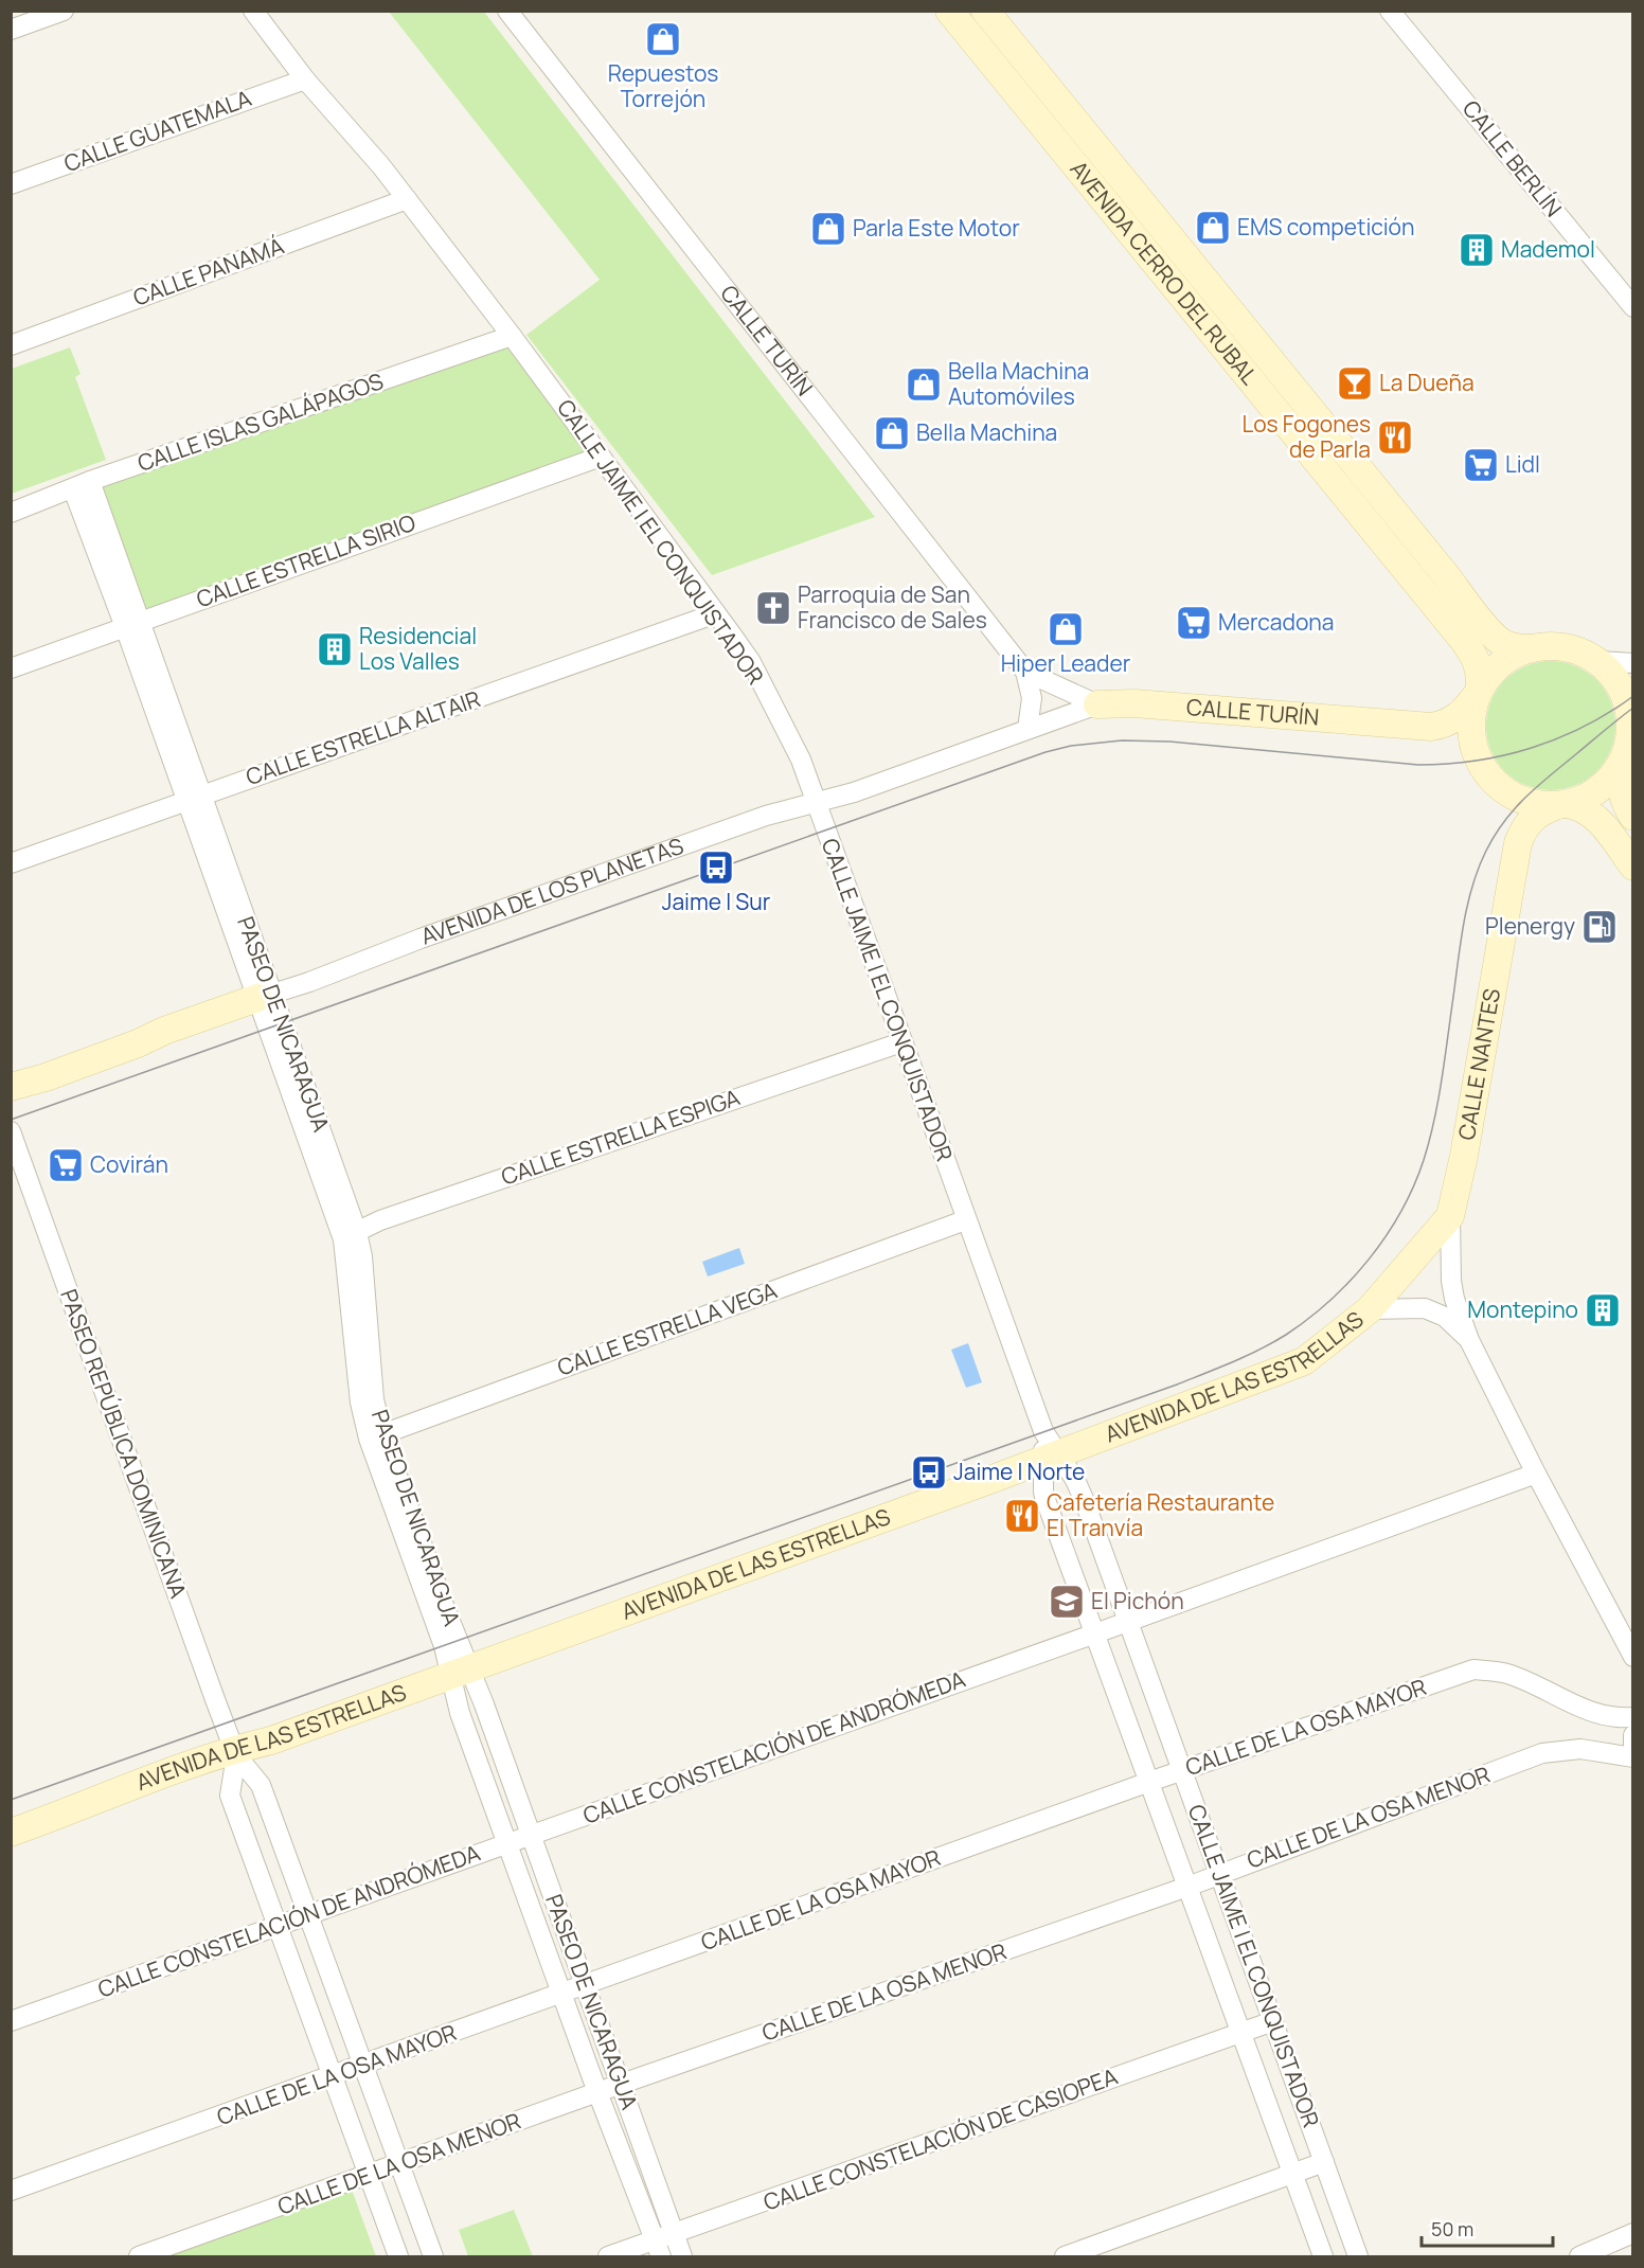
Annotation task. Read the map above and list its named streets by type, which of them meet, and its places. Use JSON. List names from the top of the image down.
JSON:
{
  "streets": {
    "street": [
      "CALLE GUATEMALA",
      "CALLE BERLÍN",
      "CALLE PANAMÁ",
      "AVENIDA CERRO DEL RUBAL",
      "CALLE TURÍN",
      "CALLE ISLAS GALÁPAGOS",
      "CALLE JAIME I EL CONQUISTADOR",
      "CALLE ESTRELLA SIRIO",
      "CALLE ESTRELLA ALTAIR",
      "AVENIDA DE LOS PLANETAS",
      "PASEO DE NICARAGUA",
      "CALLE NANTES",
      "CALLE ESTRELLA ESPIGA",
      "CALLE ESTRELLA VEGA",
      "AVENIDA DE LAS ESTRELLAS",
      "PASEO REPÚBLICA DOMINICANA",
      "CALLE DE LA OSA MAYOR",
      "CALLE CONSTELACIÓN DE ANDRÓMEDA",
      "CALLE DE LA OSA MENOR",
      "CALLE CONSTELACIÓN DE CASIOPEA"
    ]
  },
  "crossings": [
    ["CALLE GUATEMALA", "CALLE JAIME I EL CONQUISTADOR"],
    ["CALLE PANAMÁ", "CALLE JAIME I EL CONQUISTADOR"],
    ["AVENIDA CERRO DEL RUBAL", "CALLE TURÍN"],
    ["AVENIDA CERRO DEL RUBAL", "CALLE NANTES"],
    ["CALLE TURÍN", "AVENIDA DE LOS PLANETAS"],
    ["CALLE TURÍN", "CALLE NANTES"],
    ["CALLE ISLAS GALÁPAGOS", "CALLE JAIME I EL CONQUISTADOR"],
    ["CALLE ISLAS GALÁPAGOS", "PASEO DE NICARAGUA"],
    ["CALLE JAIME I EL CONQUISTADOR", "CALLE ESTRELLA SIRIO"],
    ["CALLE JAIME I EL CONQUISTADOR", "CALLE ESTRELLA ALTAIR"],
    ["CALLE JAIME I EL CONQUISTADOR", "AVENIDA DE LOS PLANETAS"],
    ["CALLE JAIME I EL CONQUISTADOR", "CALLE ESTRELLA ESPIGA"],
    ["CALLE JAIME I EL CONQUISTADOR", "CALLE ESTRELLA VEGA"],
    ["CALLE JAIME I EL CONQUISTADOR", "AVENIDA DE LAS ESTRELLAS"],
    ["CALLE JAIME I EL CONQUISTADOR", "CALLE DE LA OSA MAYOR"],
    ["CALLE JAIME I EL CONQUISTADOR", "CALLE CONSTELACIÓN DE ANDRÓMEDA"],
    ["CALLE JAIME I EL CONQUISTADOR", "CALLE DE LA OSA MENOR"],
    ["CALLE JAIME I EL CONQUISTADOR", "CALLE CONSTELACIÓN DE CASIOPEA"],
    ["CALLE ESTRELLA SIRIO", "PASEO DE NICARAGUA"],
    ["CALLE ESTRELLA ALTAIR", "PASEO DE NICARAGUA"],
    ["AVENIDA DE LOS PLANETAS", "PASEO DE NICARAGUA"],
    ["PASEO DE NICARAGUA", "CALLE ESTRELLA ESPIGA"],
    ["PASEO DE NICARAGUA", "CALLE ESTRELLA VEGA"],
    ["PASEO DE NICARAGUA", "AVENIDA DE LAS ESTRELLAS"],
    ["PASEO DE NICARAGUA", "CALLE DE LA OSA MAYOR"],
    ["PASEO DE NICARAGUA", "CALLE CONSTELACIÓN DE ANDRÓMEDA"],
    ["PASEO DE NICARAGUA", "CALLE DE LA OSA MENOR"],
    ["PASEO DE NICARAGUA", "CALLE CONSTELACIÓN DE CASIOPEA"],
    ["CALLE NANTES", "AVENIDA DE LAS ESTRELLAS"],
    ["CALLE NANTES", "CALLE CONSTELACIÓN DE ANDRÓMEDA"],
    ["AVENIDA DE LAS ESTRELLAS", "PASEO REPÚBLICA DOMINICANA"],
    ["PASEO REPÚBLICA DOMINICANA", "CALLE DE LA OSA MAYOR"],
    ["PASEO REPÚBLICA DOMINICANA", "CALLE CONSTELACIÓN DE ANDRÓMEDA"],
    ["PASEO REPÚBLICA DOMINICANA", "CALLE DE LA OSA MENOR"]
  ],
  "places": {
    "shop": [
      "Repuestos Torrejón",
      "EMS competición",
      "Parla Este Motor",
      "Bella Machina Automóviles",
      "Bella Machina",
      "Hiper Leader"
    ],
    "building": ["Mademol", "Residencial Los Valles", "Montepino"],
    "bar": ["La Dueña"],
    "restaurant": ["Los Fogones de Parla", "Cafetería Restaurante El Tranvía"],
    "supermarket": ["Lidl", "Mercadona", "Covirán"],
    "church": ["Parroquia de San Francisco de Sales"],
    "bus stop": ["Jaime I Sur", "Jaime I Norte"],
    "fuel station": ["Plenergy"],
    "school or university": ["El Pichón"]
  },
  "scale_bar": "50 m"
}
